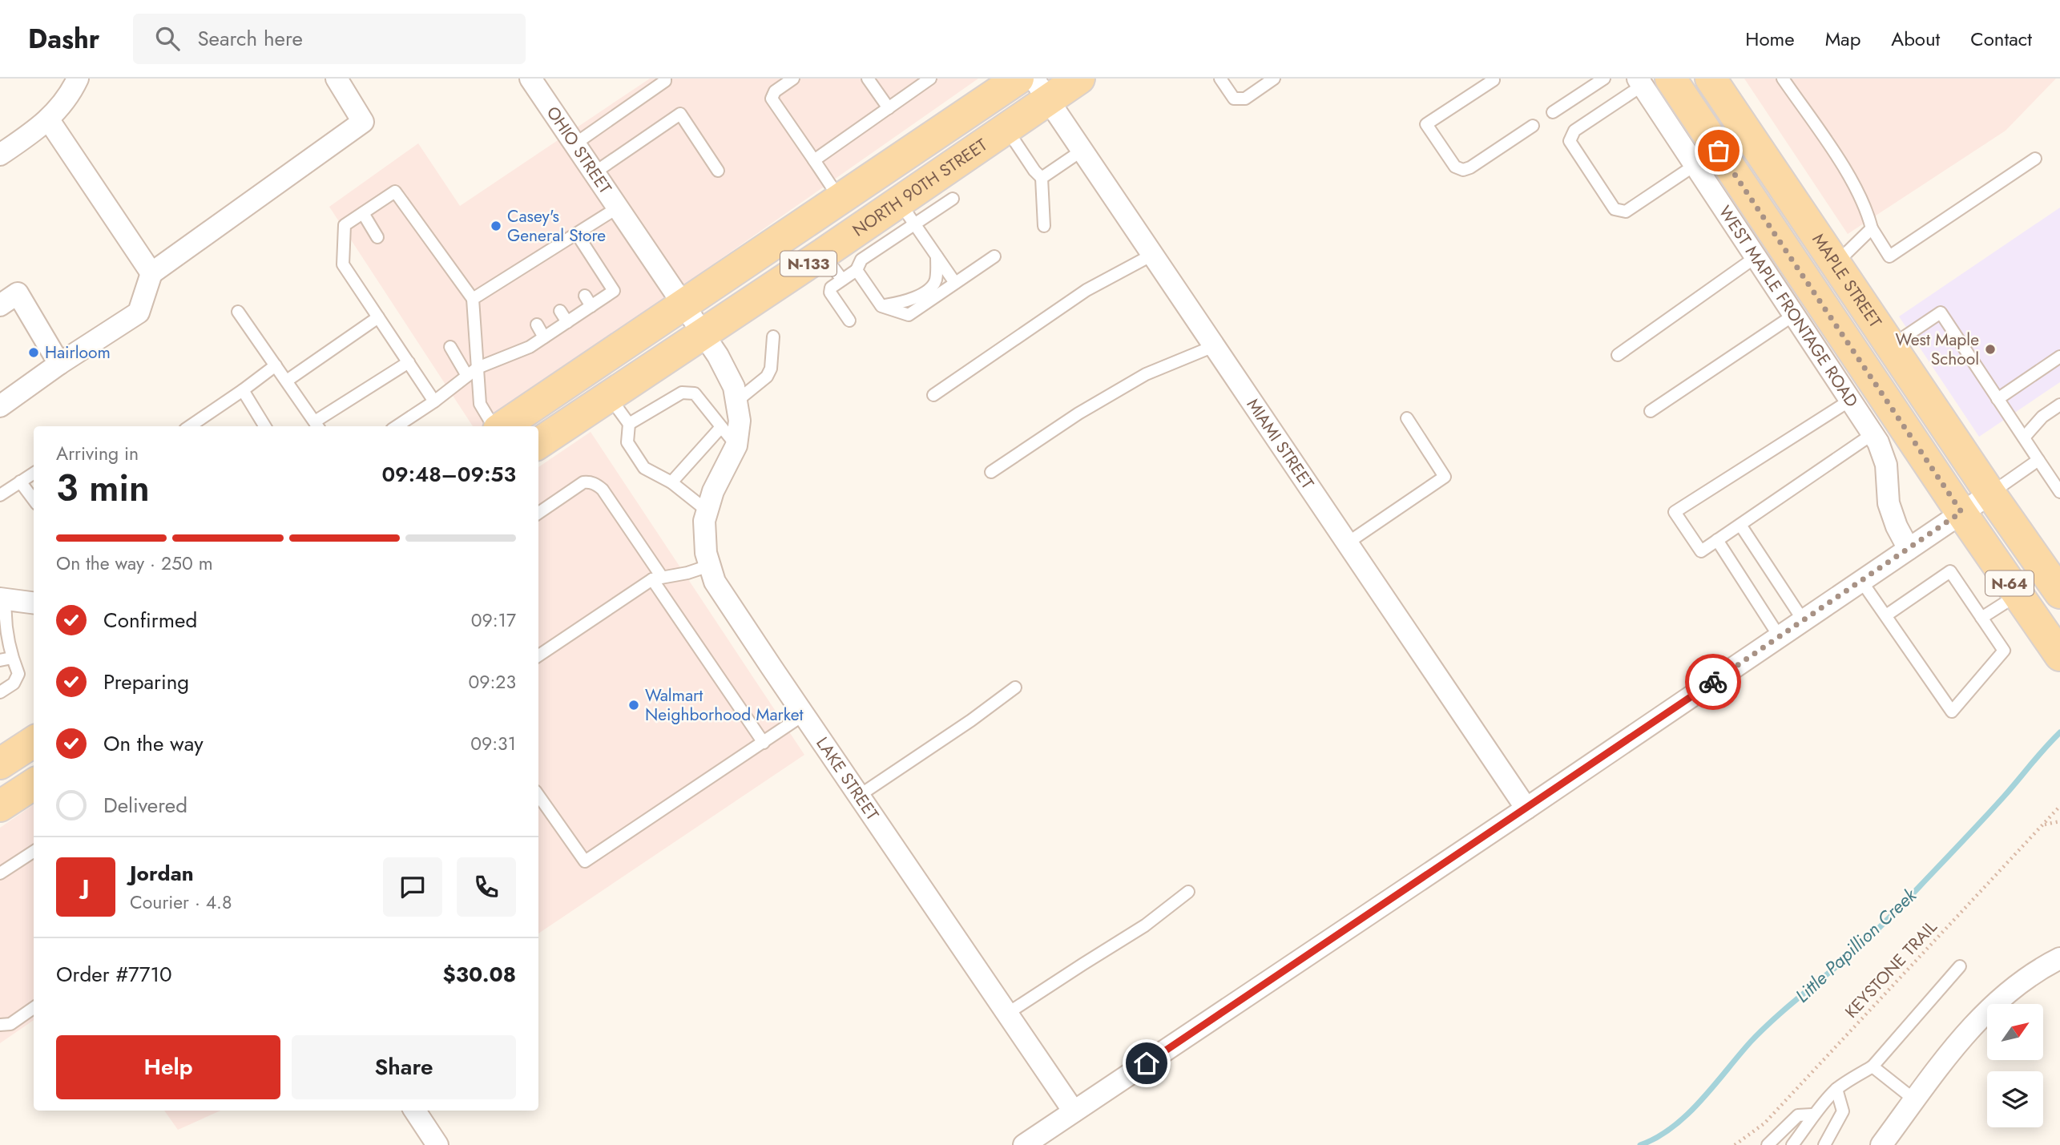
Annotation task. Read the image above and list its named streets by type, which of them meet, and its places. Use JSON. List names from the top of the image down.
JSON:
{
  "streets": {
    "main road": [
      "NORTH 90TH STREET",
      "N-133",
      "MAPLE STREET",
      "N-64"
    ],
    "street": [
      "OHIO STREET",
      "WEST MAPLE FRONTAGE ROAD",
      "MIAMI STREET",
      "LAKE STREET"
    ],
    "path": ["KEYSTONE TRAIL"]
  },
  "crossings": [
    ["OHIO STREET", "NORTH 90TH STREET"],
    ["OHIO STREET", "N-133"],
    ["OHIO STREET", "LAKE STREET"],
    ["NORTH 90TH STREET", "MIAMI STREET"],
    ["NORTH 90TH STREET", "LAKE STREET"],
    ["MAPLE STREET", "WEST MAPLE FRONTAGE ROAD"]
  ],
  "water": ["Little Papillion Creek"],
  "places": [
    "Casey's General Store",
    "West Maple School",
    "Hairloom",
    "Walmart Neighborhood Market"
  ],
  "north": "top right",
  "page": {
    "header": "Dashr",
    "search": "Search here",
    "nav": [
      "Home",
      "Map",
      "About",
      "Contact"
    ],
    "heading": ["3 min", "Arriving in", "09:48–09:53"],
    "panel": [
      "Jordan",
      "Courier · 4.8",
      "Order #7710",
      "$30.08"
    ],
    "bar": "On the way · 250 m",
    "list": [
      ["Confirmed", "09:17"],
      ["Preparing", "09:23"],
      ["On the way", "09:31"],
      "Delivered"
    ],
    "round": "J",
    "buttons": ["Help", "Share"]
  }
}
